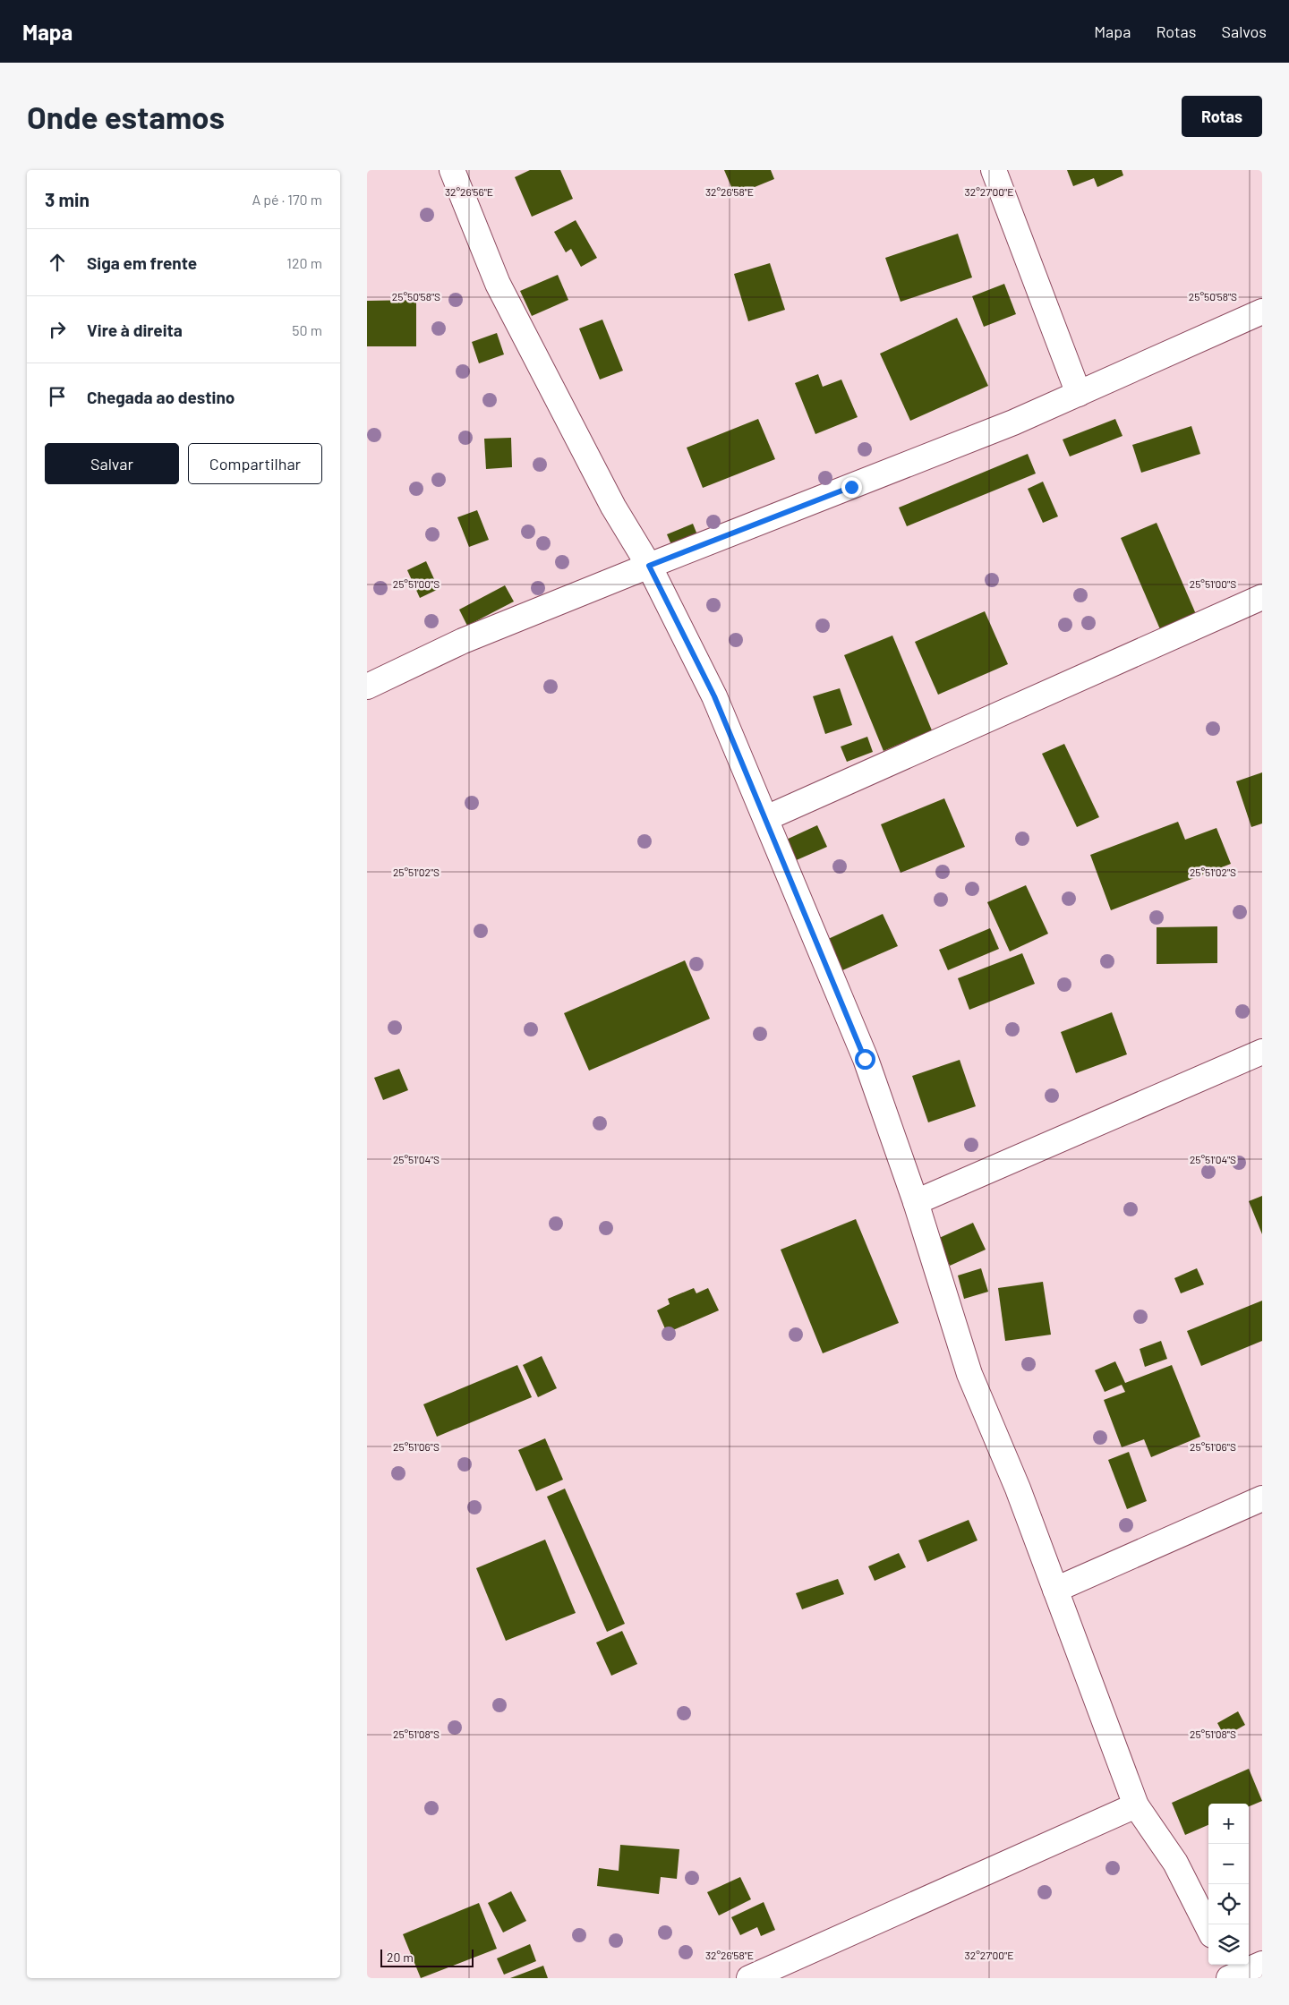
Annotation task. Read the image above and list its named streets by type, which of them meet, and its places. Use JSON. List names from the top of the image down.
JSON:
{
  "scale_bar": "20 m",
  "page": {
    "header": "Mapa",
    "nav": ["Mapa", "Rotas", "Salvos"],
    "buttons": [
      "Rotas",
      ["Salvar", "Compartilhar"]
    ],
    "title": "Onde estamos",
    "heading": ["3 min", "A pé · 170 m"],
    "list": [
      ["Siga em frente", "120 m"],
      ["Vire à direita", "50 m"],
      "Chegada ao destino"
    ],
    "map_buttons": ["+", "−"],
    "scale": "20 m"
  },
  "coordinates": [
    "32°26'56\"E",
    "32°26'58\"E",
    "32°27'00\"E",
    "25°50'58\"S",
    "25°51'00\"S",
    "25°51'02\"S",
    "25°51'04\"S",
    "25°51'06\"S",
    "25°51'08\"S"
  ]
}
